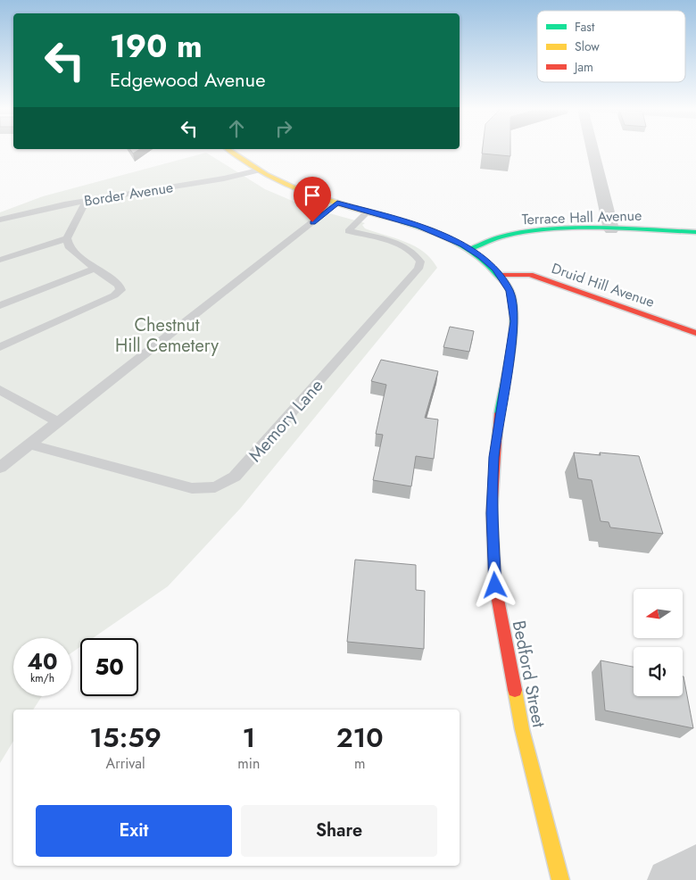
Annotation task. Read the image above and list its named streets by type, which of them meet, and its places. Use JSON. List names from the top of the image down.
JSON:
{
  "streets": {
    "main road": ["Terrace Hall Avenue", "Druid Hill Avenue", "Bedford Street"],
    "lane": ["Border Avenue", "Memory Lane"]
  },
  "crossings": [
    ["Border Avenue", "Bedford Street"],
    ["Terrace Hall Avenue", "Bedford Street"],
    ["Druid Hill Avenue", "Bedford Street"],
    ["Memory Lane", "Bedford Street"]
  ],
  "parks": ["Chestnut Hill Cemetery"],
  "legend": ["Fast", "Slow", "Jam"],
  "north": "left",
  "page": {
    "turn": ["190 m", "Edgewood Avenue"],
    "speed": "40 km/h",
    "limit": "50",
    "eta": [
      "15:59",
      "Arrival",
      "1",
      "min",
      "210",
      "m"
    ],
    "buttons": ["Exit", "Share"]
  }
}
